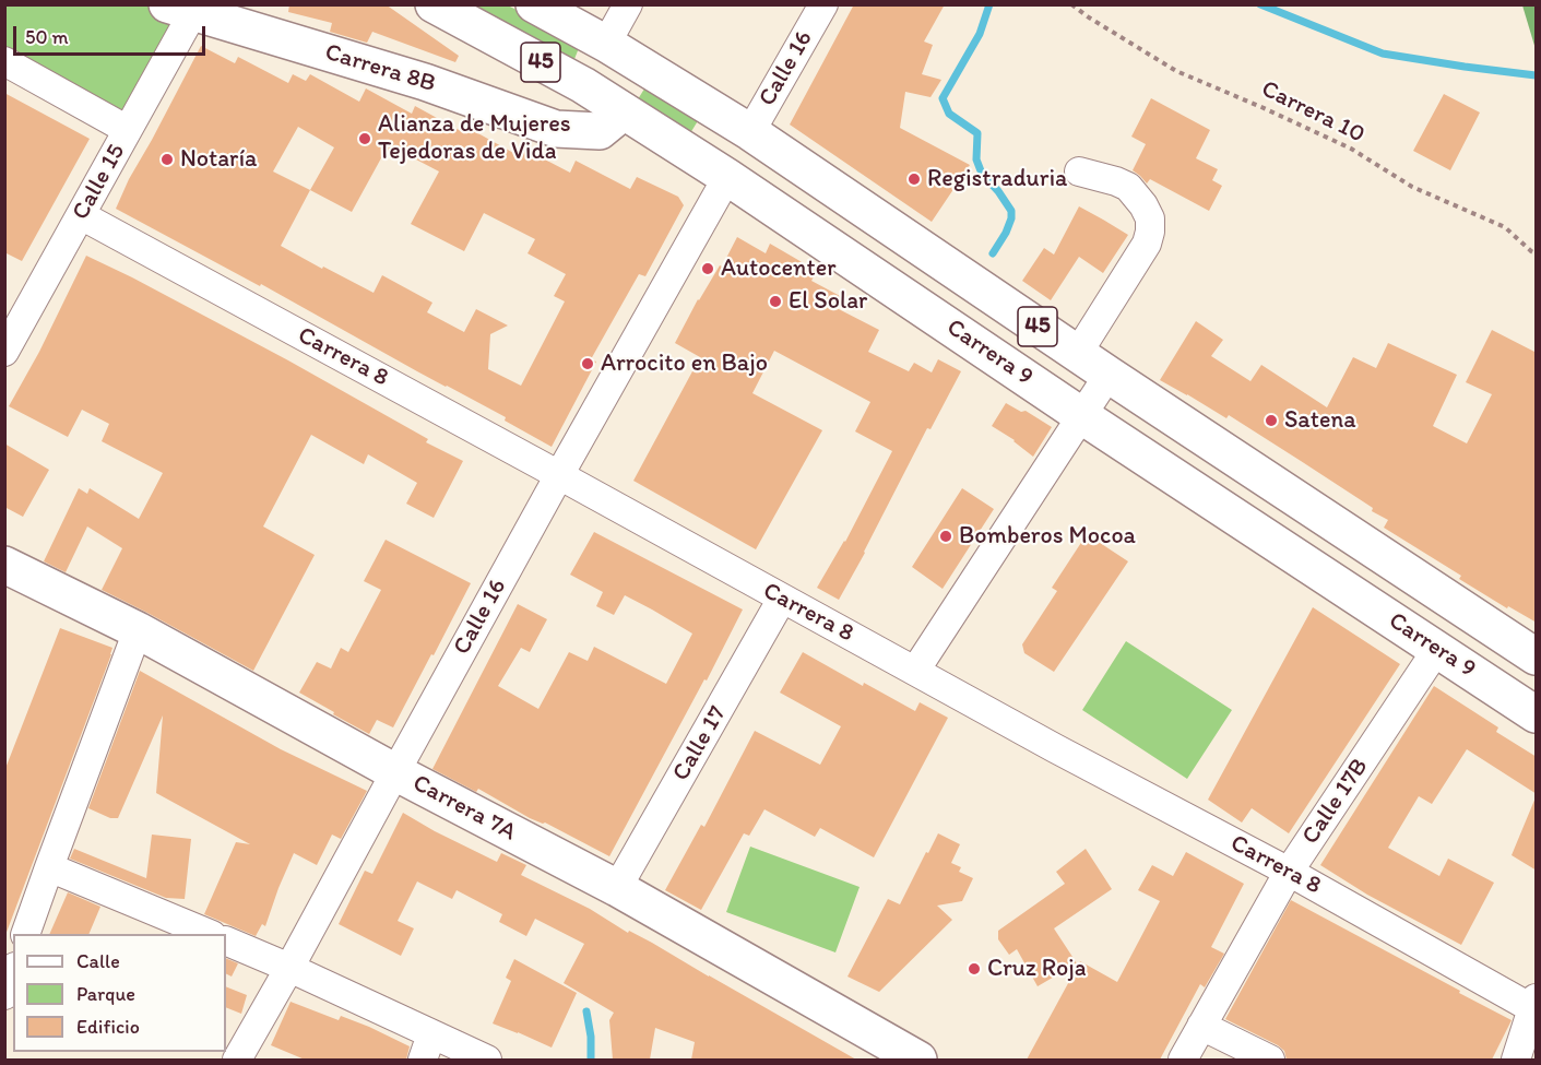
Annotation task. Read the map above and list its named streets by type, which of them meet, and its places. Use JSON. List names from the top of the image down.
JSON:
{
  "streets": {
    "main road": [
      "45",
      "Carrera 8B",
      "Carrera 9",
      "Carrera 7A"
    ],
    "street": [
      "Calle 16",
      "Calle 15",
      "Carrera 8",
      "Calle 17",
      "Calle 17B"
    ],
    "path": ["Carrera 10"]
  },
  "crossings": [
    ["Carrera 8B", "Calle 15"],
    ["Carrera 8B", "Carrera 9"],
    ["Calle 16", "Carrera 9"],
    ["Calle 16", "Carrera 8"],
    ["Calle 16", "Carrera 7A"],
    ["Calle 15", "Carrera 8"],
    ["Carrera 9", "Calle 17B"],
    ["Carrera 8", "Calle 17"],
    ["Carrera 8", "Calle 17B"],
    ["Calle 17", "Carrera 7A"]
  ],
  "places": [
    "Alianza de Mujeres Tejedoras de Vida",
    "Notaría",
    "Registraduria",
    "Autocenter",
    "El Solar",
    "Arrocito en Bajo",
    "Satena",
    "Bomberos Mocoa",
    "Cruz Roja"
  ],
  "legend": ["Calle", "Parque", "Edificio"],
  "scale_bar": "50 m"
}
